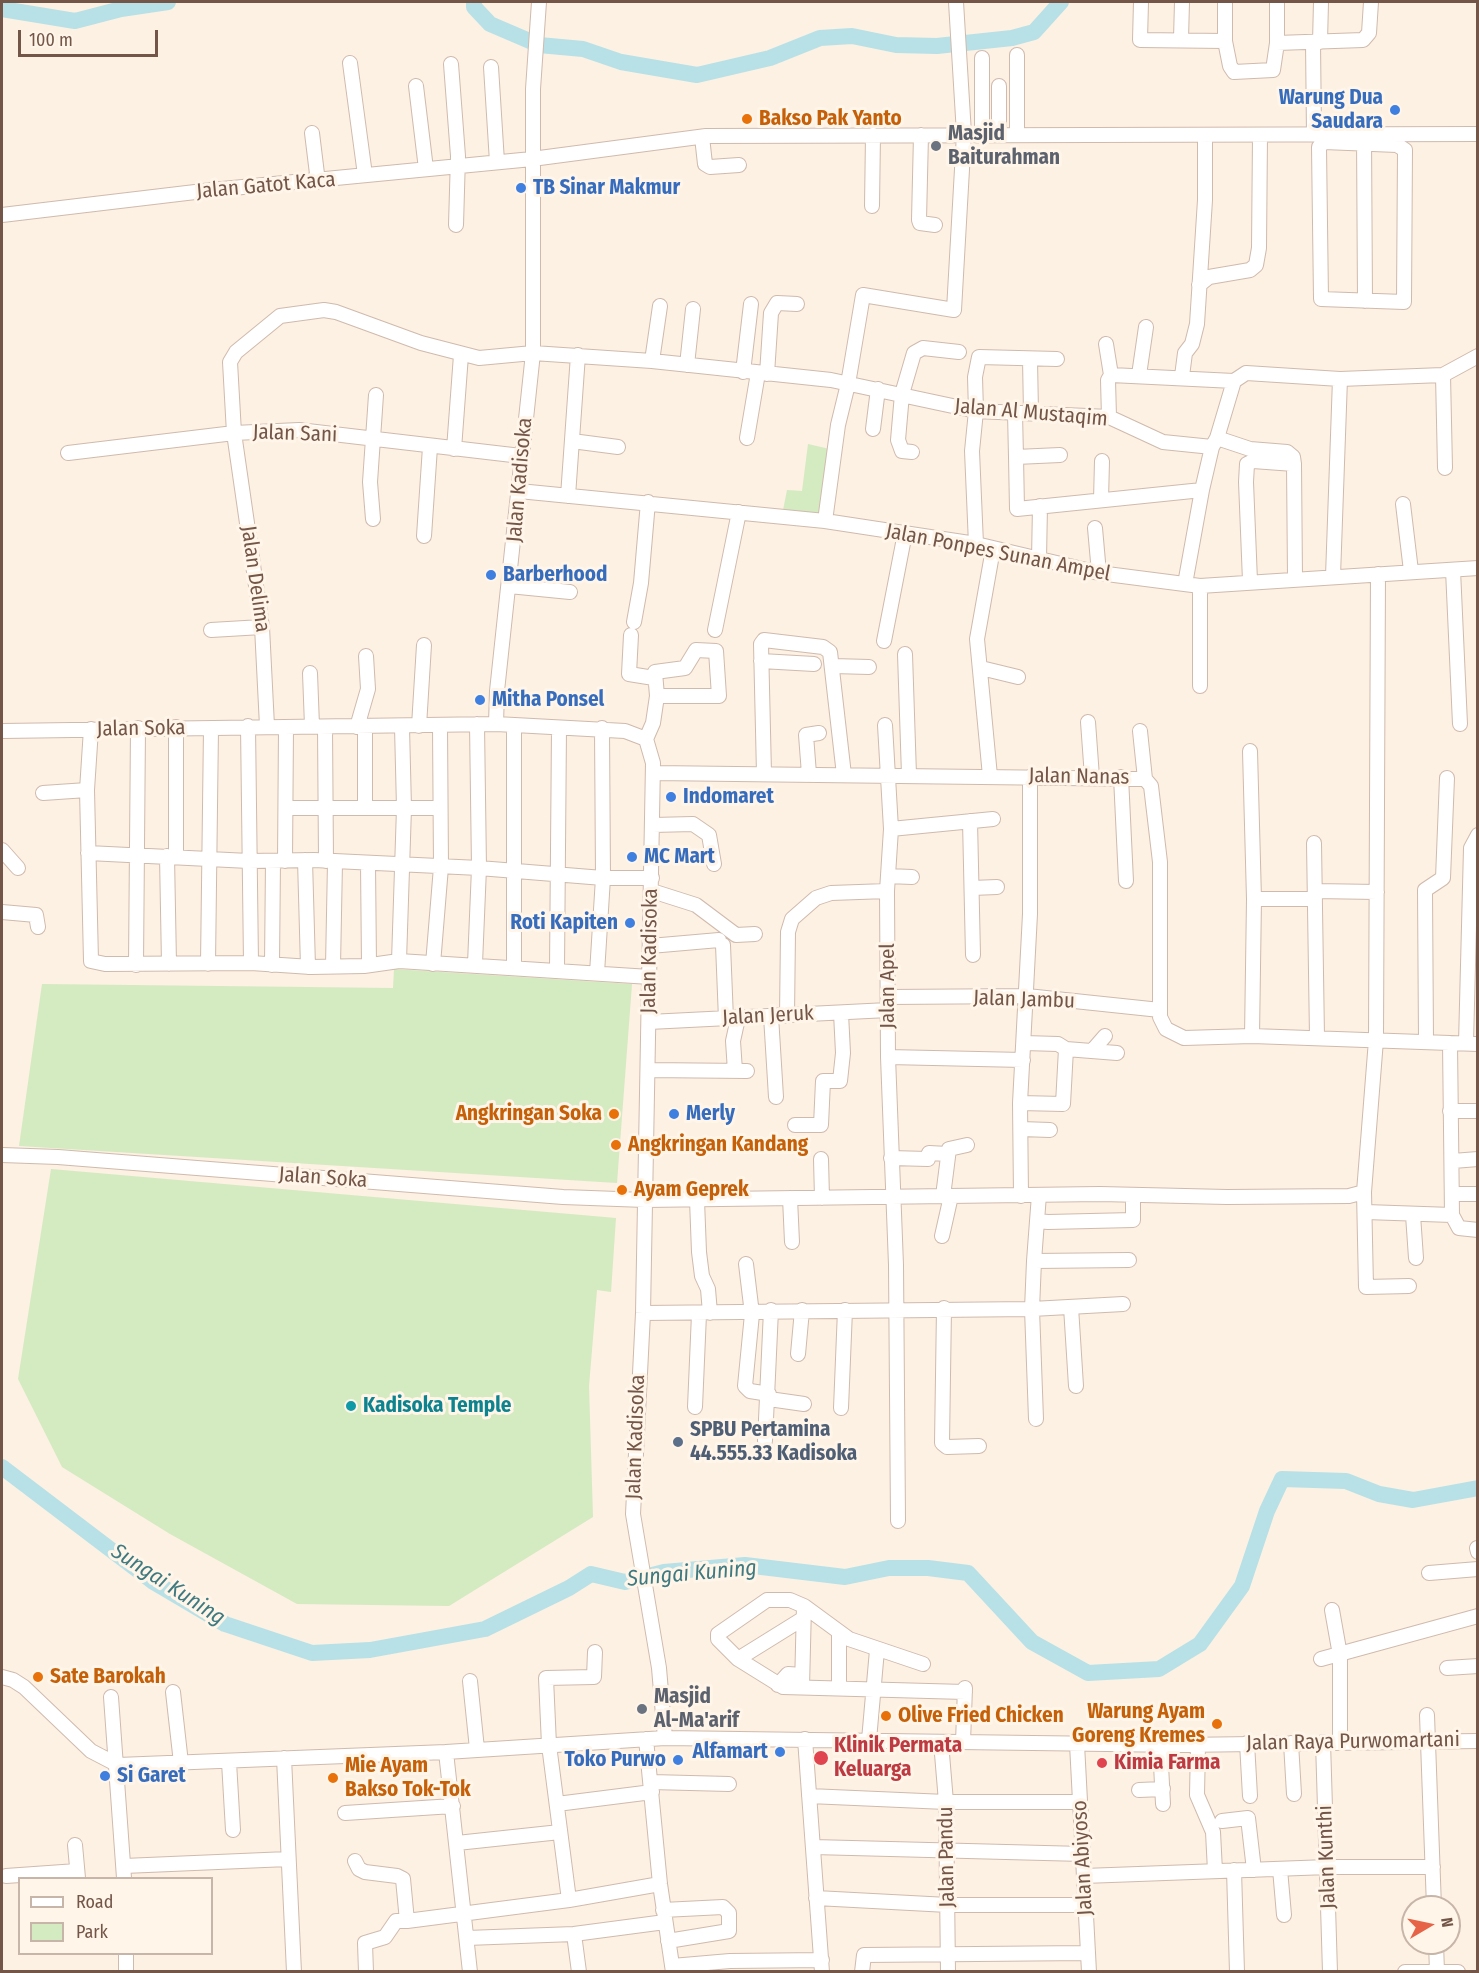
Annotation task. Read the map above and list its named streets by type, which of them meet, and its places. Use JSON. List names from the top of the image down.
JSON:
{
  "streets": {
    "street": [
      "Jalan Gatot Kaca",
      "Jalan Al Mustaqim",
      "Jalan Sani",
      "Jalan Kadisoka",
      "Jalan Ponpes Sunan Ampel",
      "Jalan Delima",
      "Jalan Soka",
      "Jalan Nanas",
      "Jalan Apel",
      "Jalan Jambu",
      "Jalan Jeruk",
      "Jalan Raya Purwomartani",
      "Jalan Pandu",
      "Jalan Kunthi",
      "Jalan Abiyoso"
    ]
  },
  "crossings": [
    ["Jalan Gatot Kaca", "Jalan Kadisoka"],
    ["Jalan Al Mustaqim", "Jalan Kadisoka"],
    ["Jalan Al Mustaqim", "Jalan Delima"],
    ["Jalan Sani", "Jalan Kadisoka"],
    ["Jalan Sani", "Jalan Delima"],
    ["Jalan Kadisoka", "Jalan Ponpes Sunan Ampel"],
    ["Jalan Kadisoka", "Jalan Soka"],
    ["Jalan Kadisoka", "Jalan Nanas"],
    ["Jalan Kadisoka", "Jalan Jeruk"],
    ["Jalan Kadisoka", "Jalan Raya Purwomartani"],
    ["Jalan Delima", "Jalan Soka"],
    ["Jalan Soka", "Jalan Apel"],
    ["Jalan Nanas", "Jalan Apel"],
    ["Jalan Nanas", "Jalan Jambu"],
    ["Jalan Apel", "Jalan Jambu"],
    ["Jalan Apel", "Jalan Jeruk"],
    ["Jalan Jambu", "Jalan Jeruk"],
    ["Jalan Raya Purwomartani", "Jalan Pandu"],
    ["Jalan Raya Purwomartani", "Jalan Kunthi"],
    ["Jalan Raya Purwomartani", "Jalan Abiyoso"]
  ],
  "water": ["Sungai Kuning"],
  "places": [
    "Warung Dua Saudara",
    "Bakso Pak Yanto",
    "Masjid Baiturahman",
    "TB Sinar Makmur",
    "Barberhood",
    "Mitha Ponsel",
    "Indomaret",
    "MC Mart",
    "Roti Kapiten",
    "Angkringan Soka",
    "Merly",
    "Angkringan Kandang",
    "Ayam Geprek",
    "Kadisoka Temple",
    "SPBU Pertamina 44.555.33 Kadisoka",
    "Sate Barokah",
    "Masjid Al-Ma'arif",
    "Olive Fried Chicken",
    "Warung Ayam Goreng Kremes",
    "Alfamart",
    "Klinik Permata Keluarga",
    "Toko Purwo",
    "Kimia Farma",
    "Si Garet",
    "Mie Ayam Bakso Tok-Tok"
  ],
  "legend": ["Road", "Park"],
  "scale_bar": "100 m",
  "north": "right"
}
